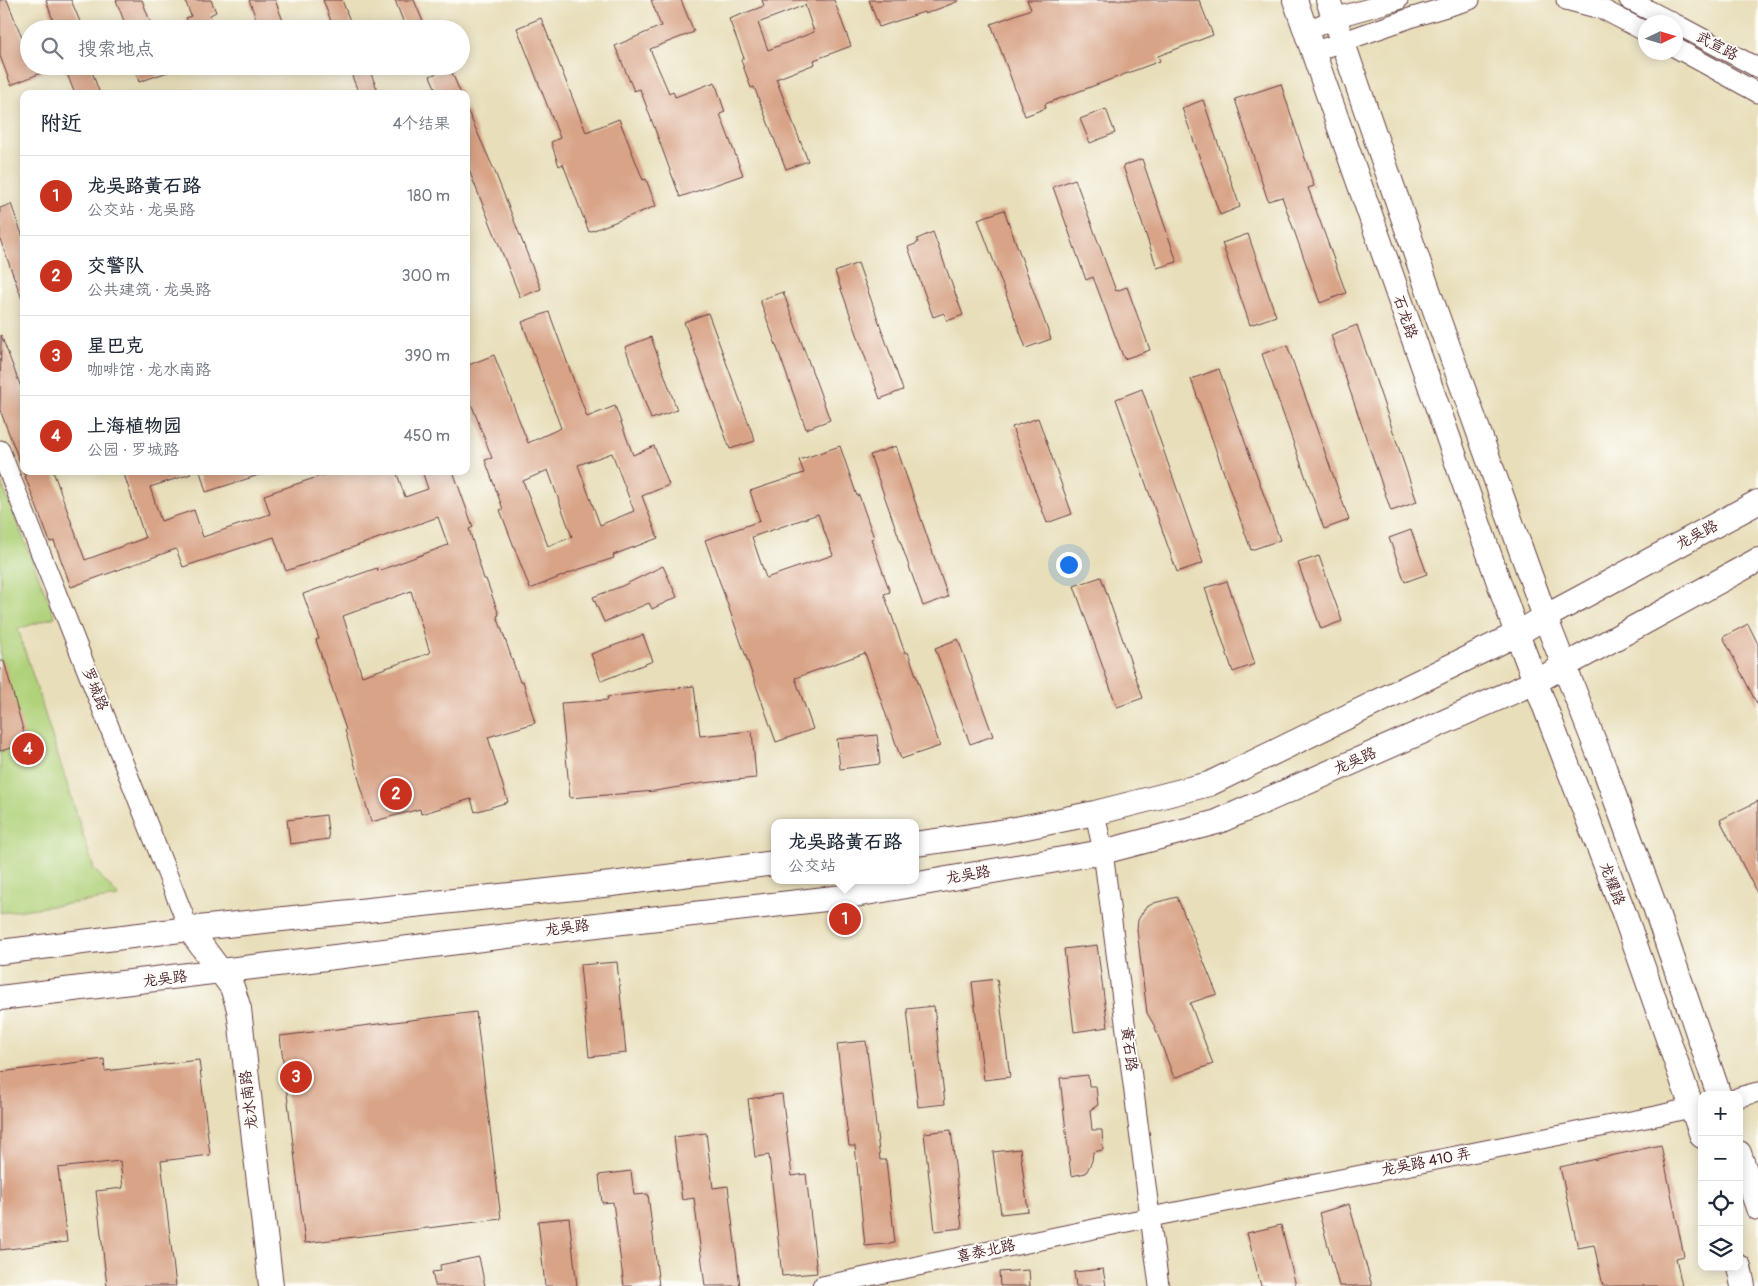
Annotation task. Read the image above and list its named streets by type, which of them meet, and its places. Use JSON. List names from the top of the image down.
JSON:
{
  "streets": {
    "main road": [
      "石龙路",
      "龙吴路",
      "龙耀路",
      "龙水南路"
    ],
    "street": [
      "武宣路",
      "罗城路",
      "黄石路",
      "龙吴路 410 弄",
      "喜泰北路"
    ]
  },
  "crossings": [
    ["石龙路", "龙吴路"],
    ["石龙路", "龙耀路"],
    ["龙吴路", "龙耀路"],
    ["龙吴路", "黄石路"],
    ["龙吴路", "龙水南路"],
    ["罗城路", "龙水南路"],
    ["龙耀路", "龙吴路 410 弄"],
    ["黄石路", "龙吴路 410 弄"],
    ["黄石路", "喜泰北路"],
    ["龙吴路 410 弄", "喜泰北路"]
  ],
  "north": "right",
  "page": {
    "search": "搜索地点",
    "heading": ["附近", "4个结果"],
    "list": [
      {
        "mark": "1",
        "name": "龙吴路黄石路",
        "note": "公交站 · 龙吴路",
        "value": "180 m"
      },
      {
        "mark": "2",
        "name": "交警队",
        "note": "公共建筑 · 龙吴路",
        "value": "300 m"
      },
      {
        "mark": "3",
        "name": "星巴克",
        "note": "咖啡馆 · 龙水南路",
        "value": "390 m"
      },
      {
        "mark": "4",
        "name": "上海植物园",
        "note": "公园 · 罗城路",
        "value": "450 m"
      }
    ],
    "pins": [
      "4",
      "2",
      "1",
      "3"
    ],
    "popup": ["龙吴路黄石路", "公交站"],
    "map_buttons": ["+", "−"]
  }
}
